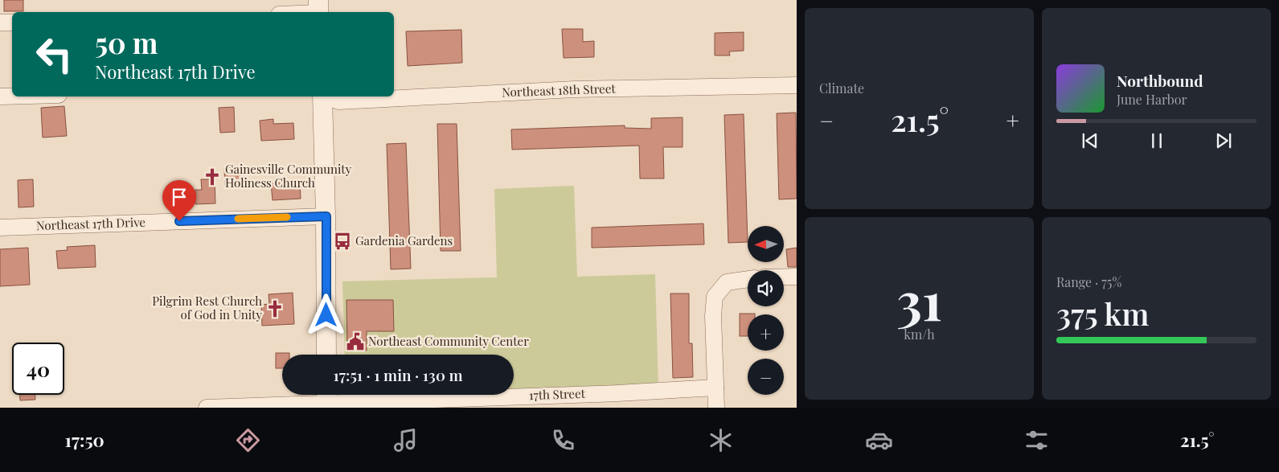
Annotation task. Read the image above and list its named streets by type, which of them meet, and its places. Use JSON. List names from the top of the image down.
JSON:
{
  "streets": {
    "street": ["Northeast 18th Street", "Northeast 17th Drive", "17th Street"]
  },
  "places": {
    "church": ["Gainesville Community Holiness Church", "Pilgrim Rest Church of God in Unity"],
    "bus stop": ["Gardenia Gardens"],
    "public building": ["Northeast Community Center"]
  },
  "north": "left",
  "page": {
    "tile": [
      "Climate",
      ["31", "km/h"],
      ["Range · 75%", "375 km"]
    ],
    "turn": ["50 m", "Northeast 17th Drive"],
    "song": ["Northbound", "June Harbor"],
    "heat": ["−", "21.5°", "+"],
    "map_buttons": ["+", "−"],
    "limit": "40",
    "trip": "17:51 · 1 min · 130 m",
    "tabs": ["17:50", "21.5°"]
  }
}
